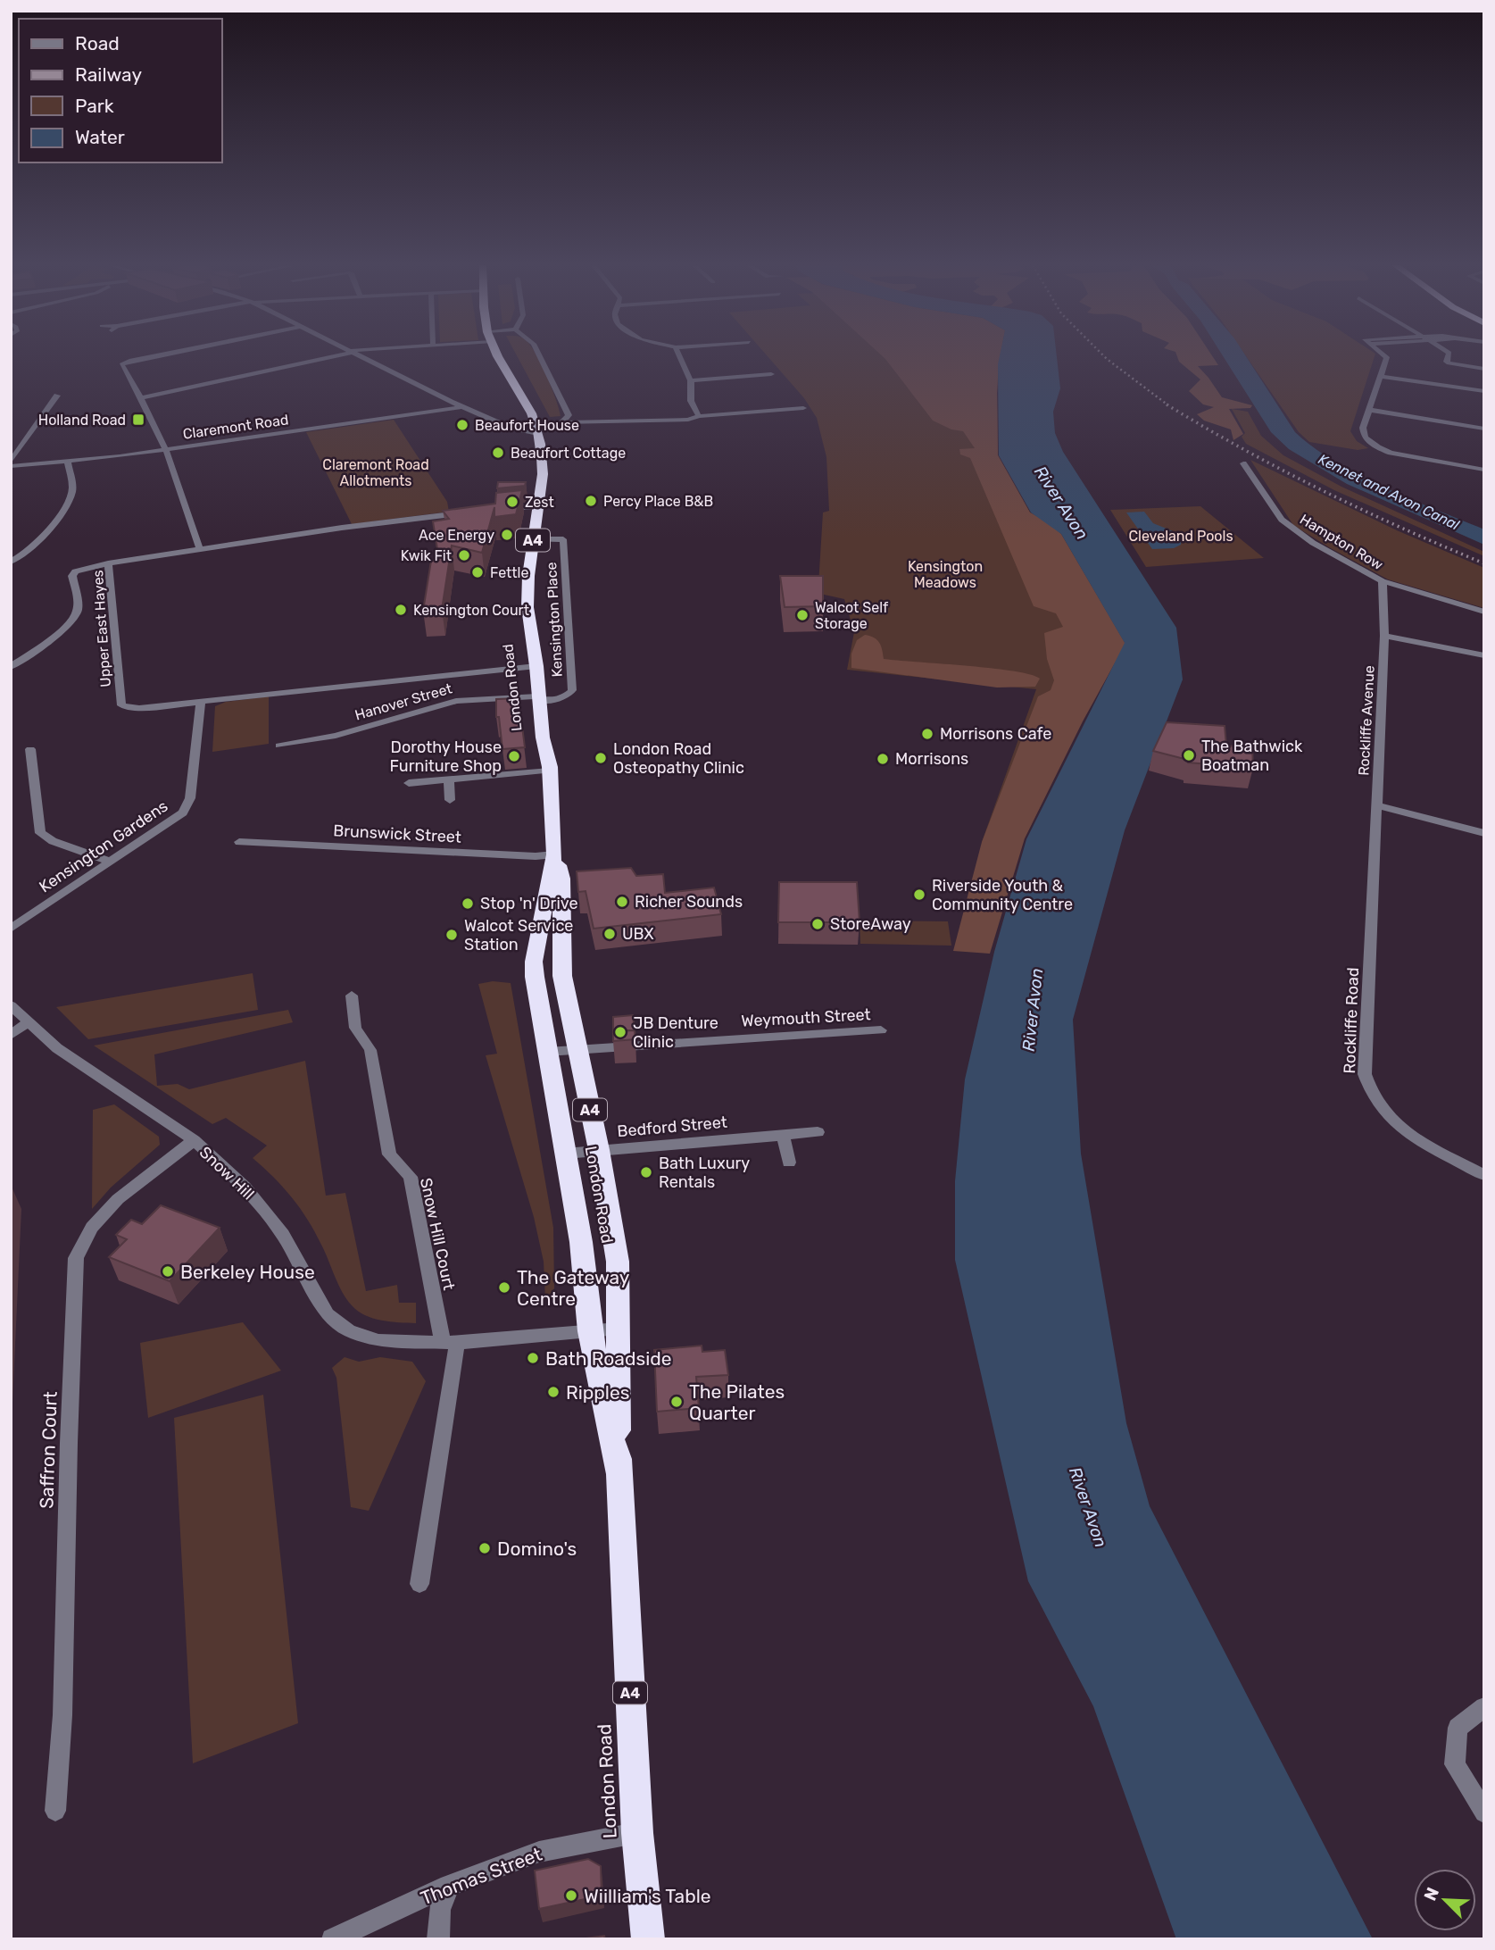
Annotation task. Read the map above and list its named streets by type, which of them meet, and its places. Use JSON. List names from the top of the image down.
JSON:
{
  "streets": {
    "highway": ["A4", "London Road"],
    "street": [
      "Claremont Road",
      "Hampton Row",
      "Kensington Place",
      "Upper East Hayes",
      "Hanover Street",
      "Rockliffe Avenue",
      "Brunswick Street",
      "Kensington Gardens",
      "Weymouth Street",
      "Rockliffe Road",
      "Bedford Street",
      "Snow Hill",
      "Snow Hill Court",
      "Saffron Court",
      "Thomas Street"
    ]
  },
  "crossings": [
    ["Hampton Row", "Rockliffe Avenue"],
    ["Kensington Place", "London Road"],
    ["Kensington Place", "Hanover Street"],
    ["Upper East Hayes", "London Road"],
    ["Upper East Hayes", "Kensington Gardens"],
    ["London Road", "Hanover Street"],
    ["London Road", "Brunswick Street"],
    ["London Road", "Weymouth Street"],
    ["London Road", "Bedford Street"],
    ["London Road", "Snow Hill"],
    ["London Road", "Thomas Street"],
    ["Rockliffe Avenue", "Rockliffe Road"],
    ["Snow Hill", "Snow Hill Court"],
    ["Snow Hill", "Saffron Court"]
  ],
  "water": ["Kennet and Avon Canal", "River Avon"],
  "parks": ["Claremont Road Allotments", "Cleveland Pools", "Kensington Meadows"],
  "places": {
    "transit": ["Holland Road"],
    "other": [
      "Beaufort House",
      "Beaufort Cottage",
      "Percy Place B&B",
      "Zest",
      "Ace Energy",
      "Kwik Fit",
      "Fettle",
      "Kensington Court",
      "Walcot Self Storage",
      "Morrisons Cafe",
      "The Bathwick Boatman",
      "Dorothy House Furniture Shop",
      "London Road Osteopathy Clinic",
      "Morrisons",
      "Riverside Youth & Community Centre",
      "Richer Sounds",
      "Stop 'n' Drive",
      "StoreAway",
      "UBX",
      "Walcot Service Station",
      "JB Denture Clinic",
      "Bath Luxury Rentals",
      "Berkeley House",
      "The Gateway Centre",
      "Bath Roadside",
      "Ripples",
      "The Pilates Quarter",
      "Domino's",
      "Wiilliam's Table"
    ]
  },
  "legend": [
    "Road",
    "Railway",
    "Park",
    "Water"
  ],
  "north": "top left"
}
